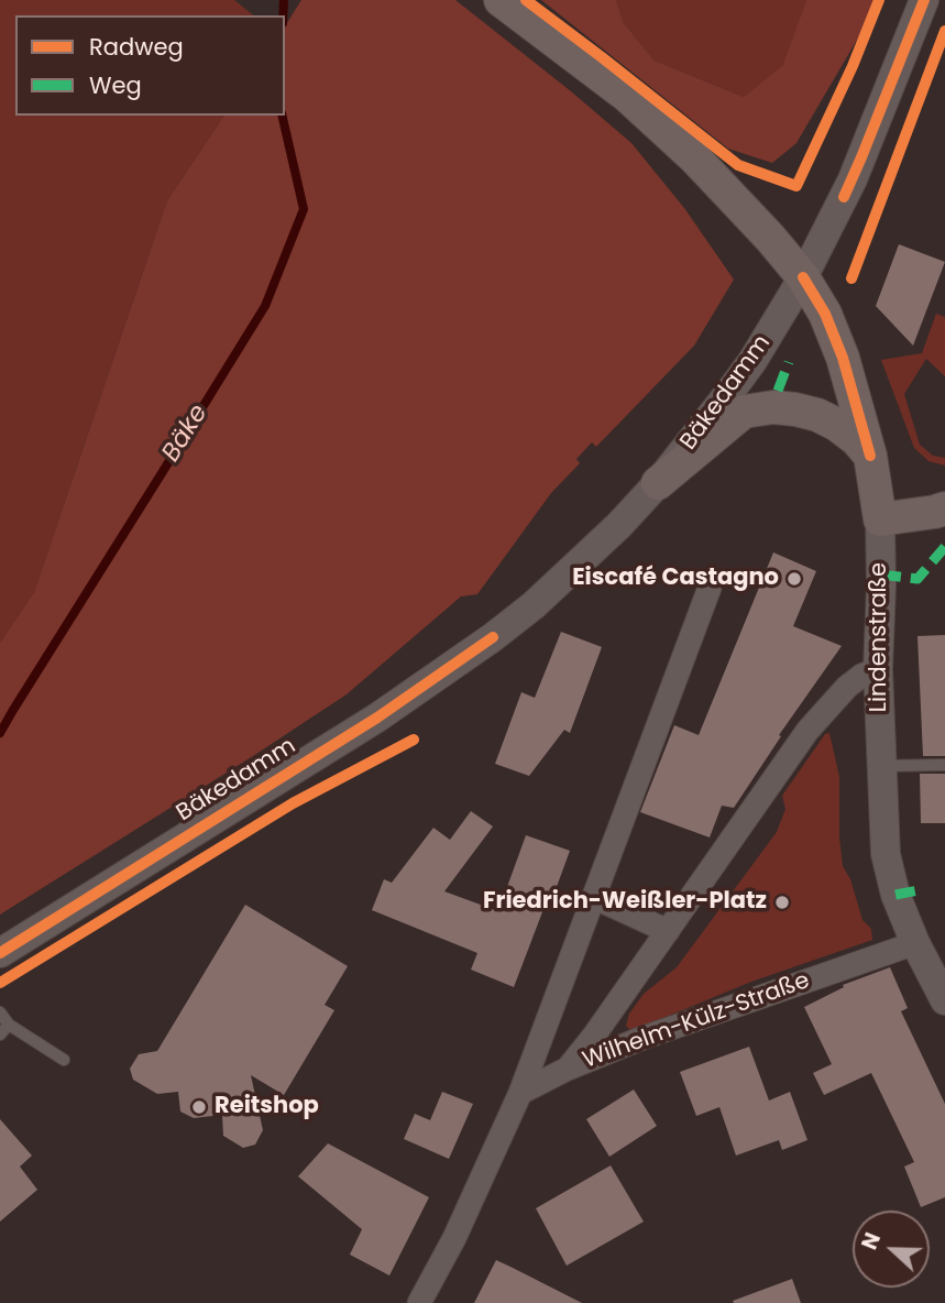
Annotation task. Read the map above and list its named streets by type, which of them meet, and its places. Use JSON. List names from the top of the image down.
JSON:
{
  "streets": {
    "main road": ["Lindenstraße"],
    "street": ["Bäkedamm", "Wilhelm-Külz-Straße"]
  },
  "crossings": [
    ["Bäkedamm", "Lindenstraße"],
    ["Lindenstraße", "Wilhelm-Külz-Straße"]
  ],
  "water": ["Bäke"],
  "places": ["Eiscafé Castagno", "Friedrich-Weißler-Platz", "Reitshop"],
  "legend": ["Radweg", "Weg"],
  "north": "left"
}
